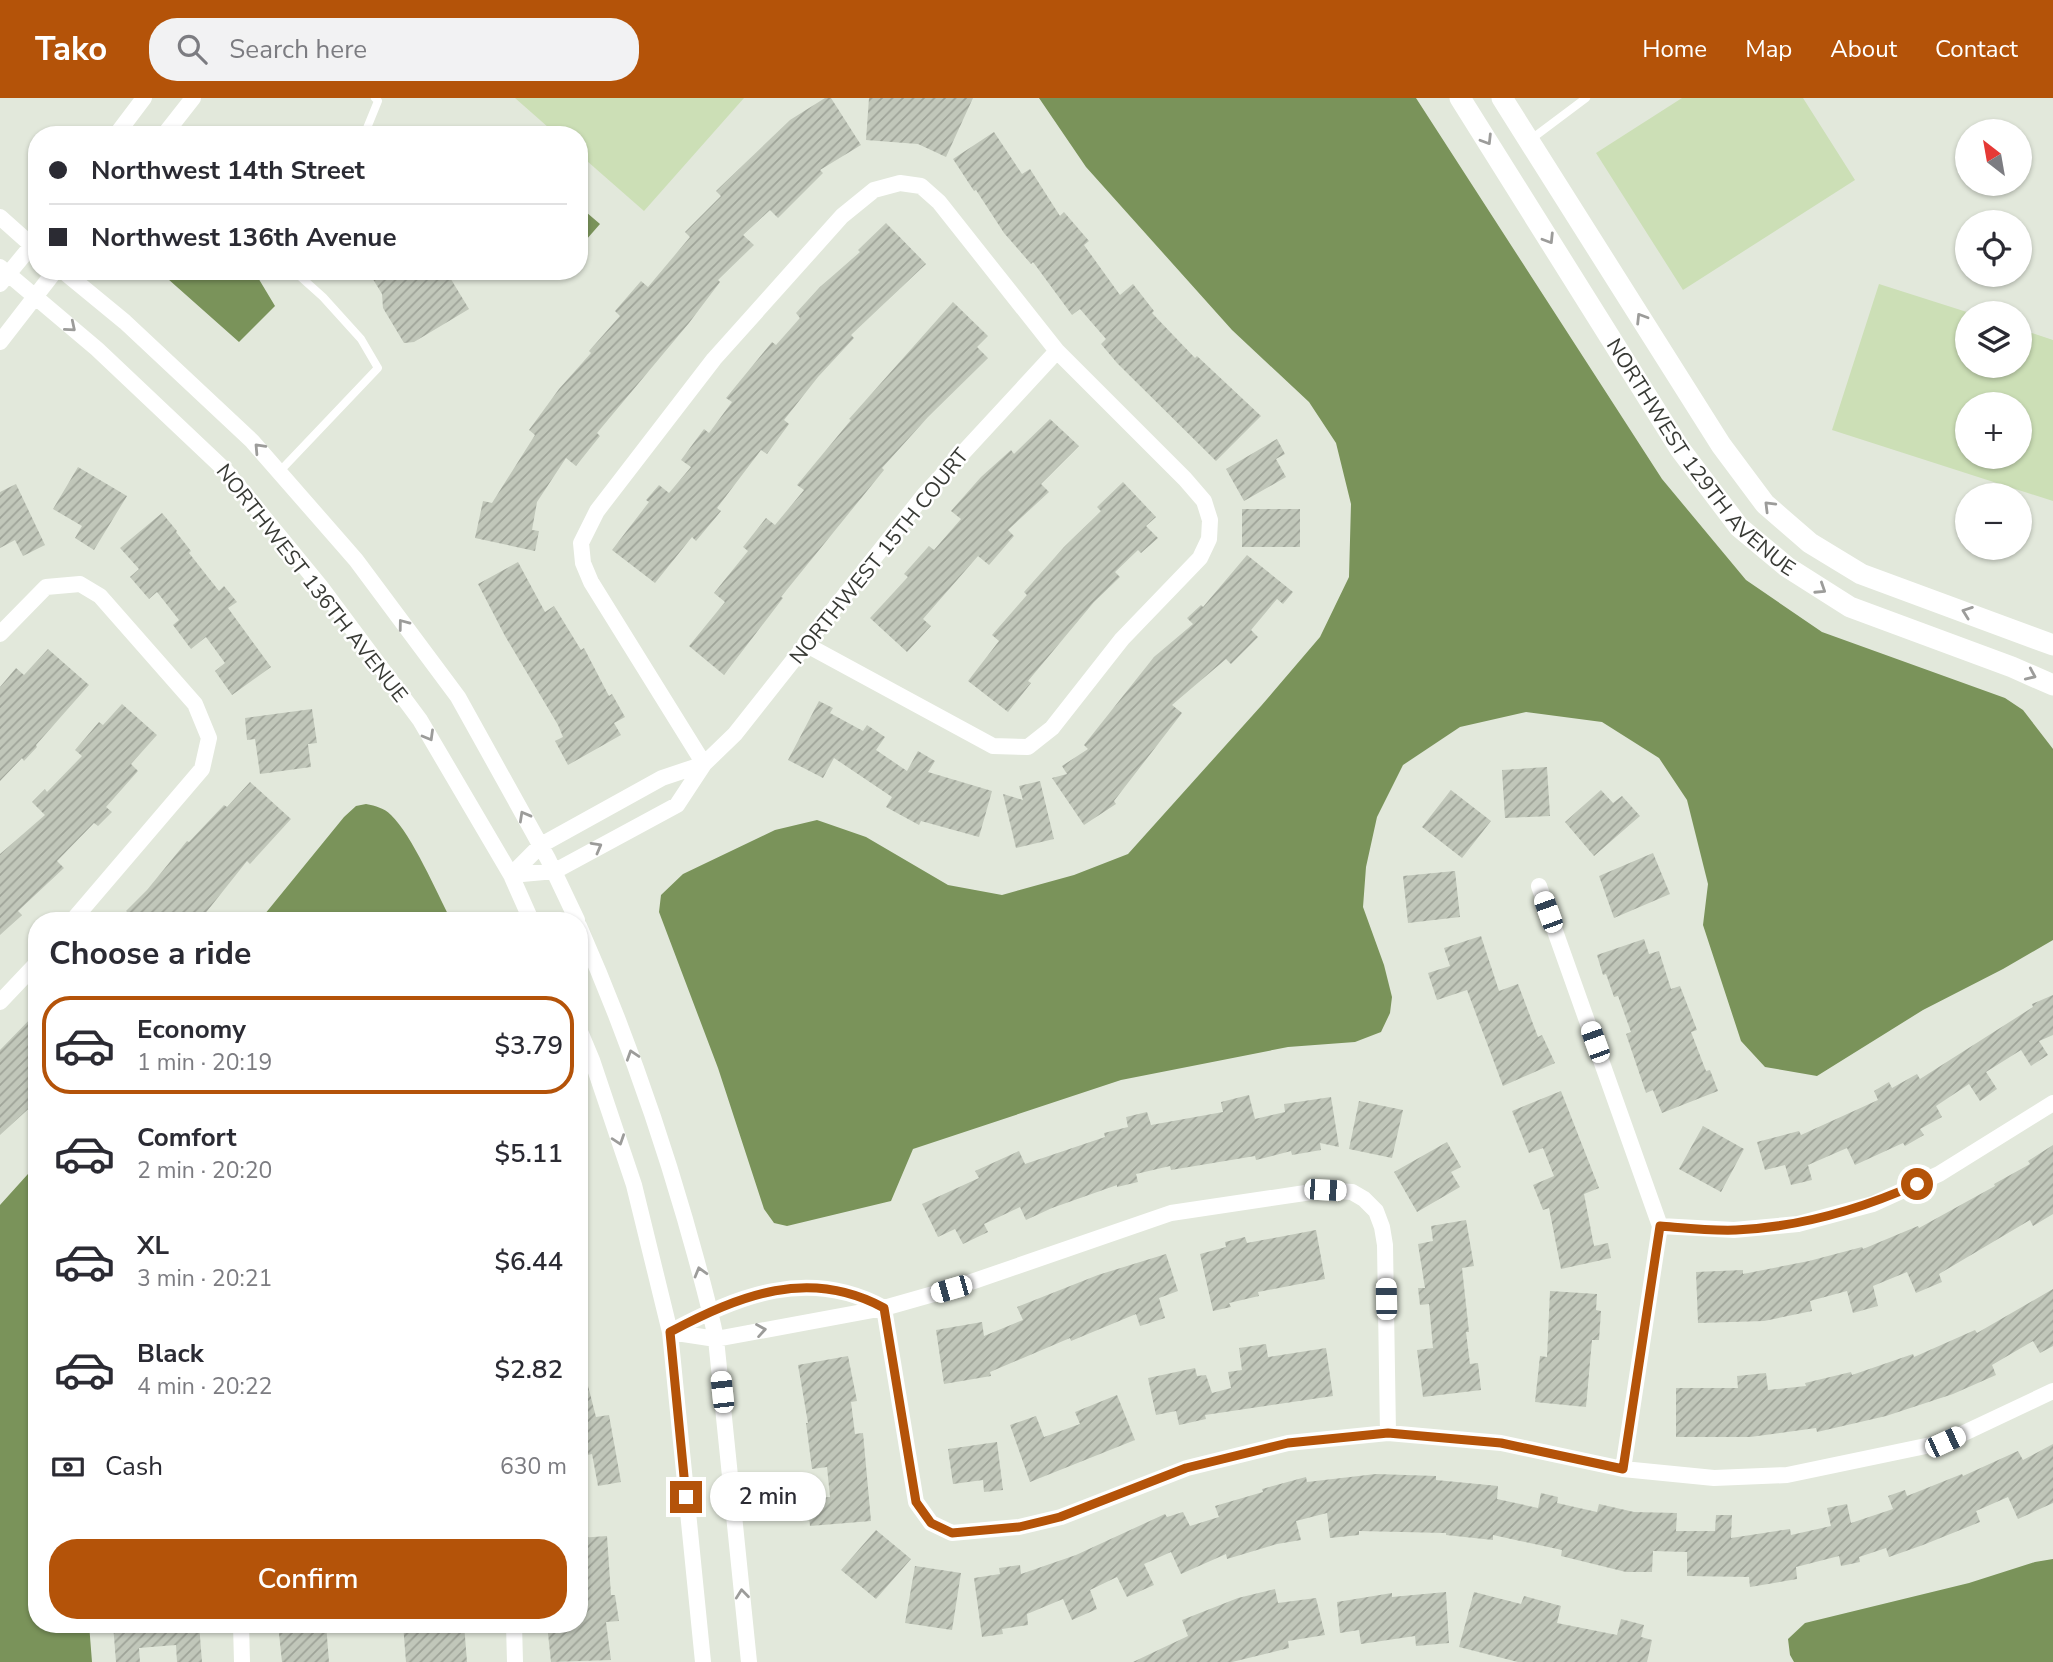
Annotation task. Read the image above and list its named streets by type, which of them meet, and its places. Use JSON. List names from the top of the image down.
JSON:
{
  "streets": {
    "street": ["NORTHWEST 129TH AVENUE", "NORTHWEST 15TH COURT", "NORTHWEST 136TH AVENUE"]
  },
  "crossings": [
    ["NORTHWEST 15TH COURT", "NORTHWEST 136TH AVENUE"]
  ],
  "north": "top left",
  "page": {
    "header": "Tako",
    "search": "Search here",
    "nav": [
      "Home",
      "Map",
      "About",
      "Contact"
    ],
    "map_buttons": ["+", "−"],
    "banner": ["Northwest 14th Street", "Northwest 136th Avenue"],
    "heading": "Choose a ride",
    "list": [
      {
        "name": "Economy",
        "note": "1 min · 20:19",
        "value": "$3.79"
      },
      {
        "name": "Comfort",
        "note": "2 min · 20:20",
        "value": "$5.11"
      },
      {
        "name": "XL",
        "note": "3 min · 20:21",
        "value": "$6.44"
      },
      {
        "name": "Black",
        "note": "4 min · 20:22",
        "value": "$2.82"
      }
    ],
    "pay": ["Cash", "630 m"],
    "bubble": "2 min",
    "buttons": "Confirm"
  }
}
